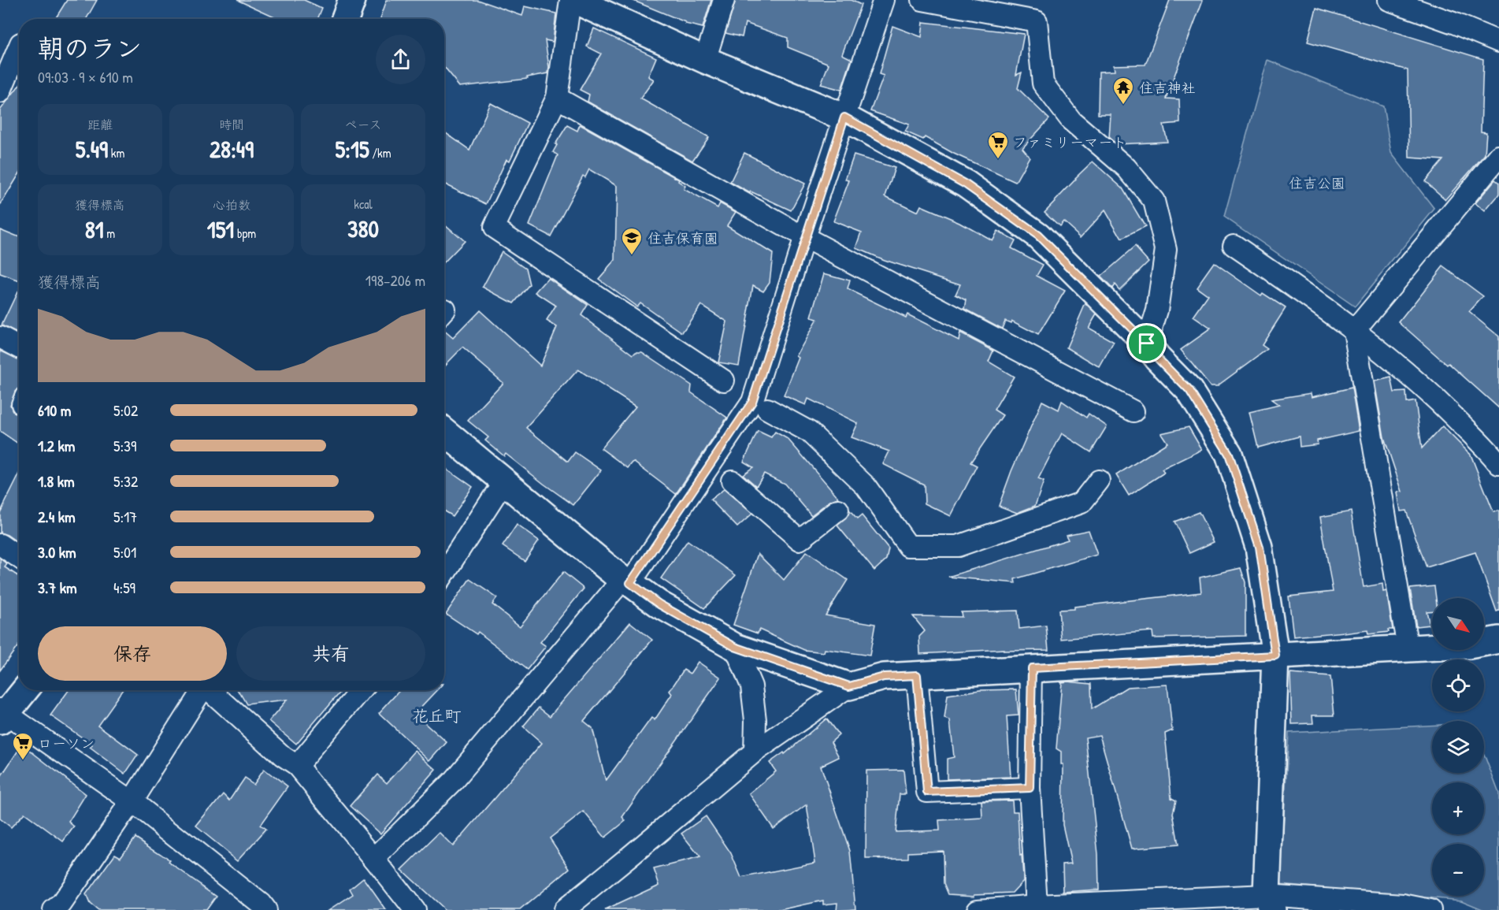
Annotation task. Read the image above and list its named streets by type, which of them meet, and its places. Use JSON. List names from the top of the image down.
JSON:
{
  "districts": ["花丘町"],
  "parks": ["住吉公園"],
  "places": {
    "temple": ["住吉神社"],
    "supermarket": ["ファミリーマート", "ローソン"],
    "school or university": ["住吉保育園"]
  },
  "north": "bottom right",
  "page": {
    "heading": ["朝のラン", "09:03 · 9 × 610 m"],
    "stats": [
      ["距離", "5.49 km"],
      ["時間", "28:49"],
      ["ペース", "5:15 /km"],
      ["獲得標高", "81 m"],
      ["心拍数", "151 bpm"],
      ["kcal", "380"]
    ],
    "chart": ["獲得標高", "198–206 m"],
    "list": [
      {
        "name": "610 m",
        "note": "5:02"
      },
      {
        "name": "1.2 km",
        "note": "5:39"
      },
      {
        "name": "1.8 km",
        "note": "5:32"
      },
      {
        "name": "2.4 km",
        "note": "5:17"
      },
      {
        "name": "3.0 km",
        "note": "5:01"
      },
      {
        "name": "3.7 km",
        "note": "4:59"
      }
    ],
    "map_buttons": ["+", "−"],
    "buttons": ["保存", "共有"]
  }
}
